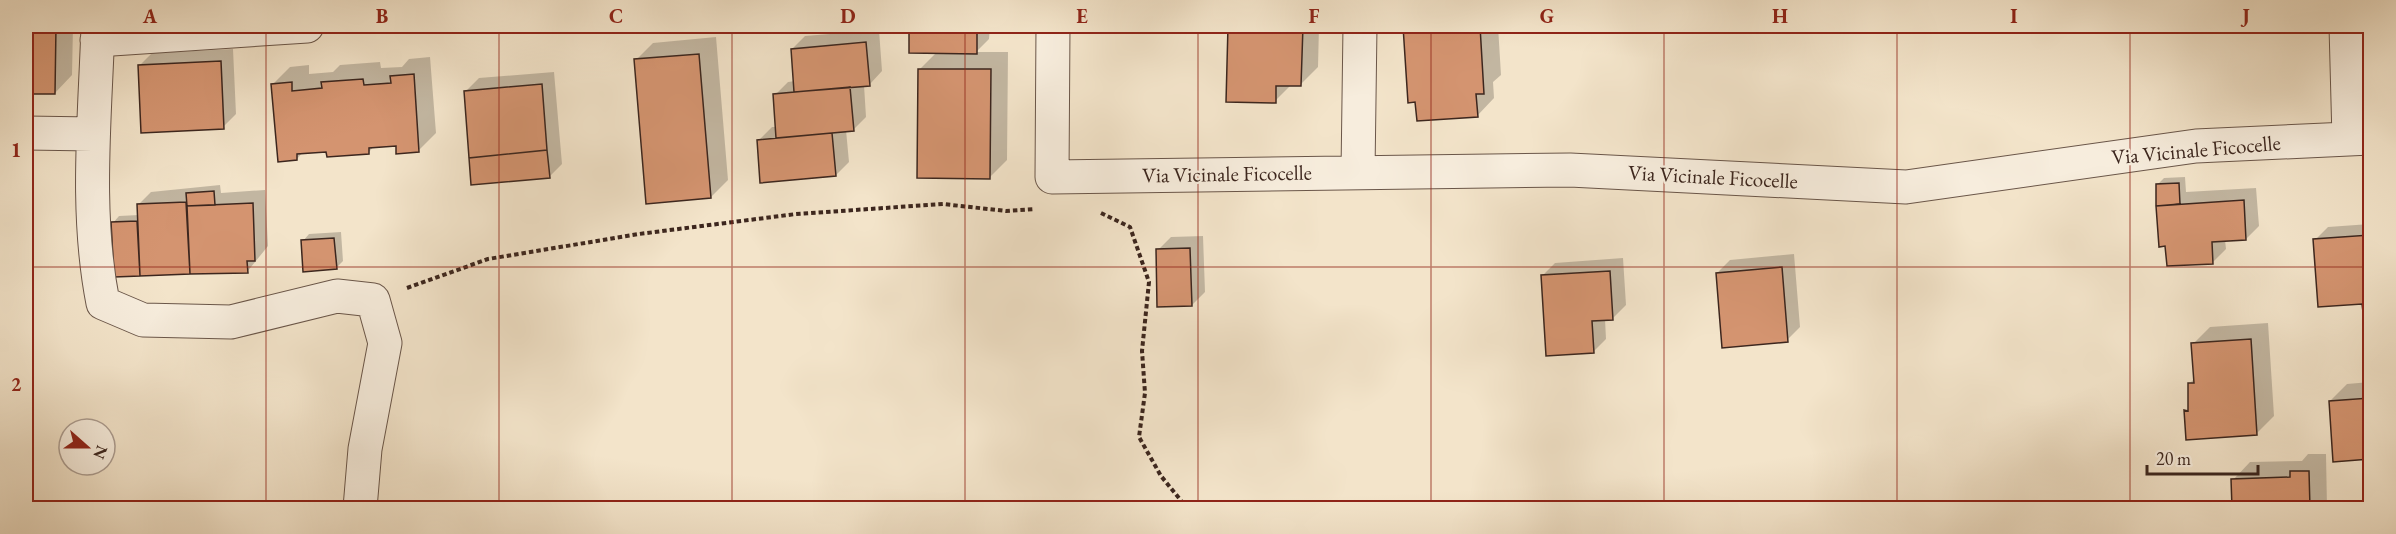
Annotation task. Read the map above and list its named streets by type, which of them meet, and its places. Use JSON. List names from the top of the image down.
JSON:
{
  "streets": {
    "street": ["Via Vicinale Ficocelle"]
  },
  "scale_bar": "20 m",
  "north": "right",
  "grid": {
    "columns": [
      "A",
      "B",
      "C",
      "D",
      "E",
      "F",
      "G",
      "H",
      "I",
      "J"
    ],
    "rows": ["1", "2"]
  }
}
